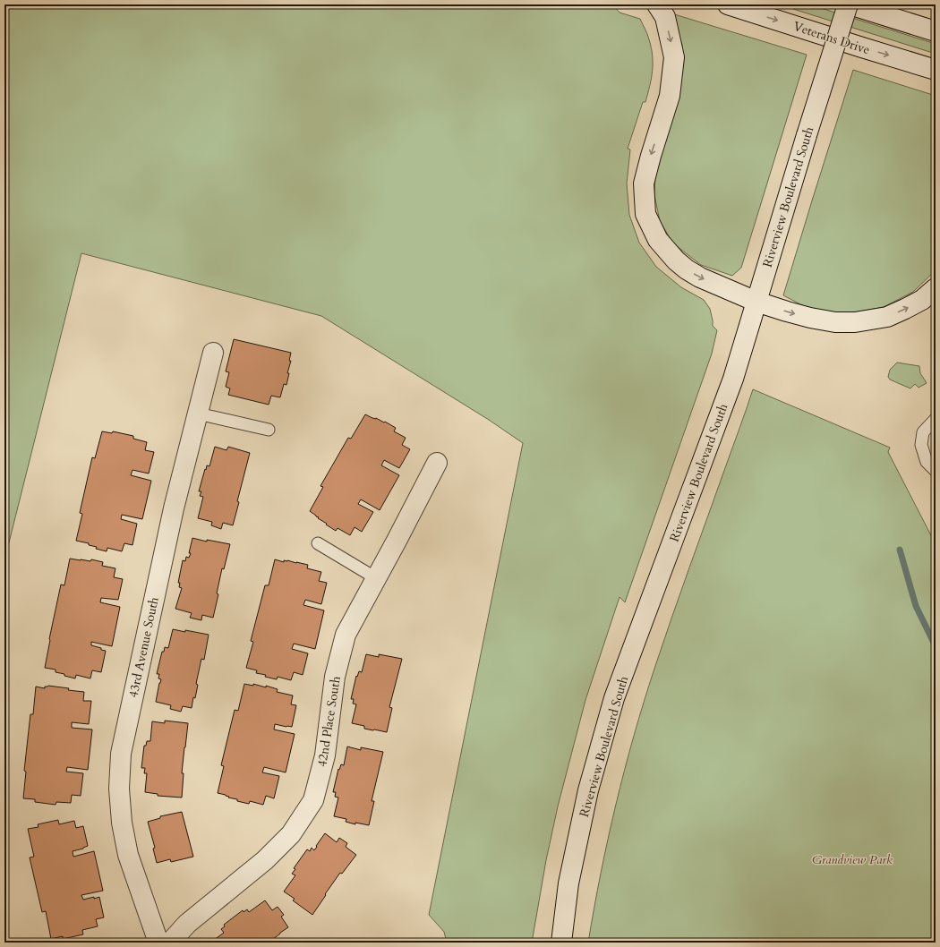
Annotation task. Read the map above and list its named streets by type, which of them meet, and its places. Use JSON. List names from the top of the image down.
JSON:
{
  "streets": {
    "street": [
      "Veterans Drive",
      "Riverview Boulevard South",
      "43rd Avenue South",
      "42nd Place South"
    ]
  },
  "parks": ["Grandview Park"]
}
